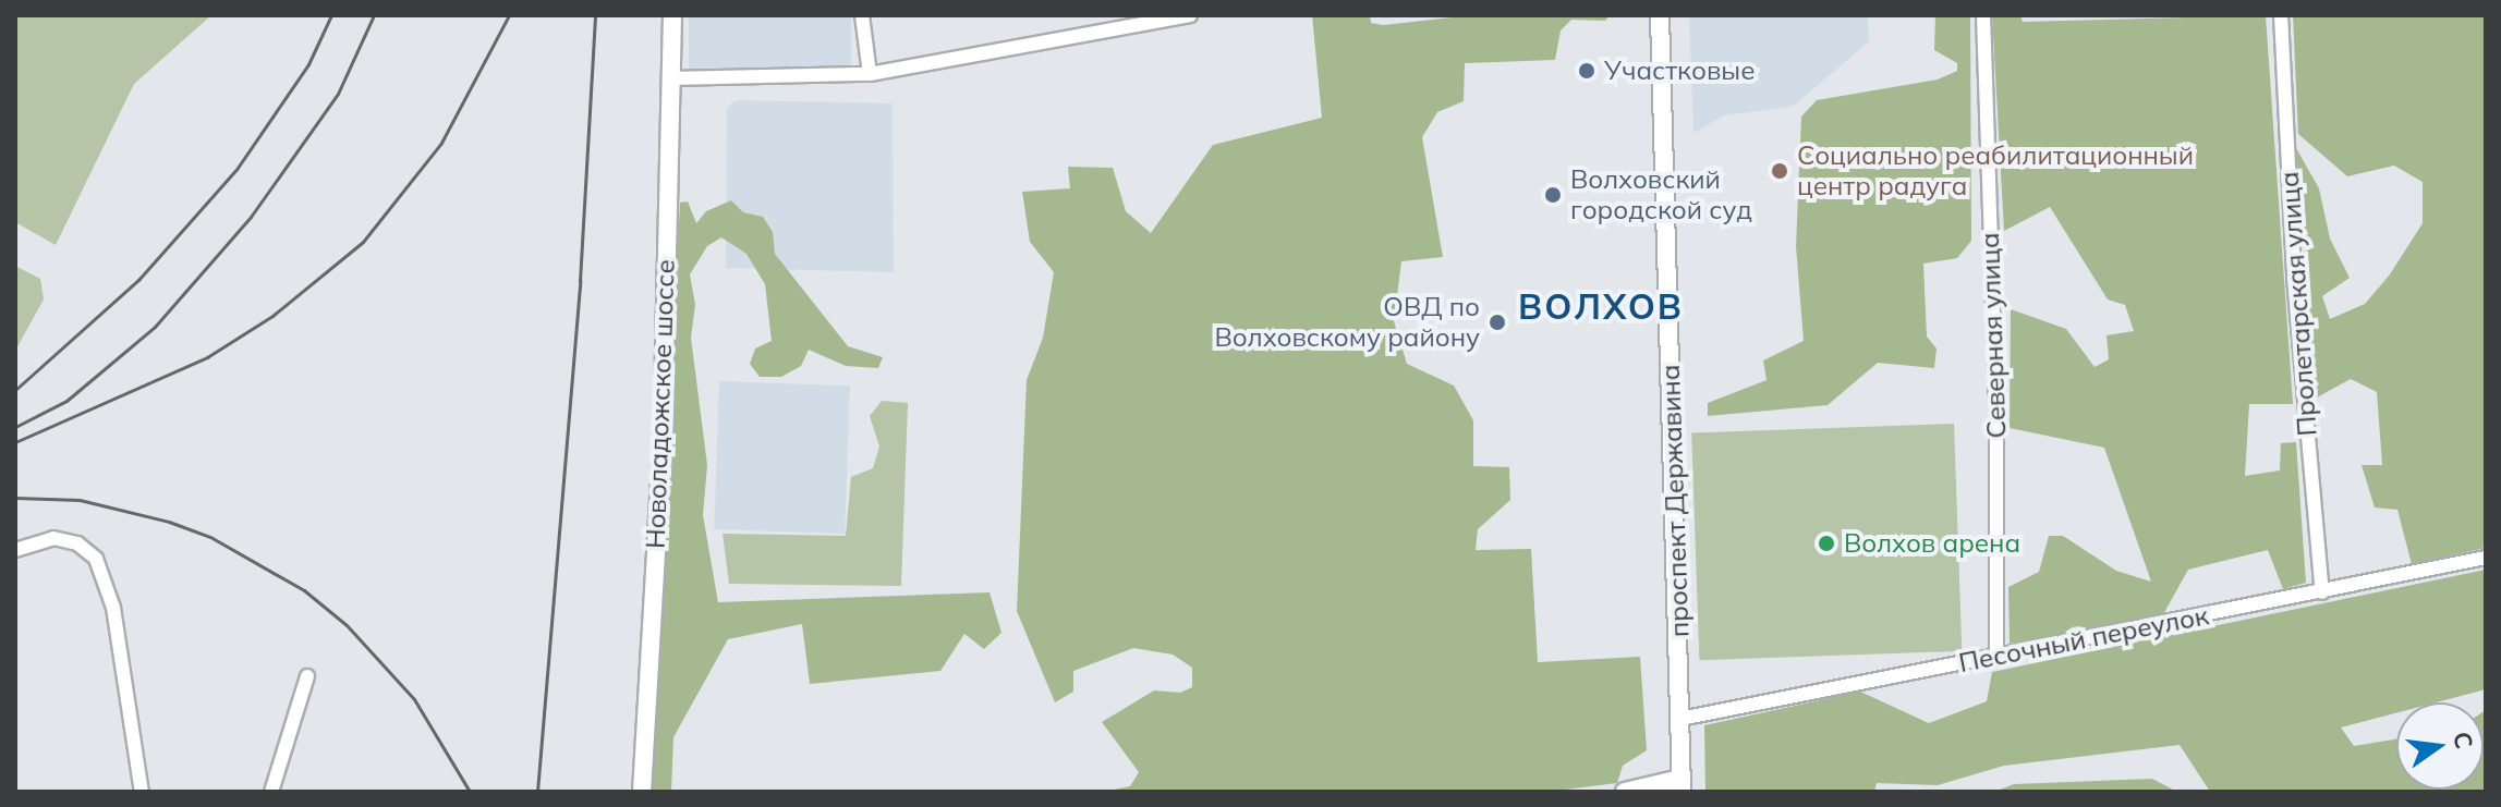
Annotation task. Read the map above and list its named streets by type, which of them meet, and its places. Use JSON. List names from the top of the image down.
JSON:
{
  "streets": {
    "main road": ["Новоладожское шоссе", "проспект Державина"],
    "street": ["Пролетарская улица", "Северная улица", "Песочный переулок"]
  },
  "crossings": [
    ["Пролетарская улица", "Песочный переулок"],
    ["Северная улица", "Песочный переулок"],
    ["проспект Державина", "Песочный переулок"]
  ],
  "districts": ["ВОЛХОВ"],
  "places": [
    "Участковые",
    "Социально реабилитационный центр радуга",
    "Волховский городской суд",
    "ОВД по Волховскому району",
    "Волхов арена"
  ],
  "north": "right"
}
